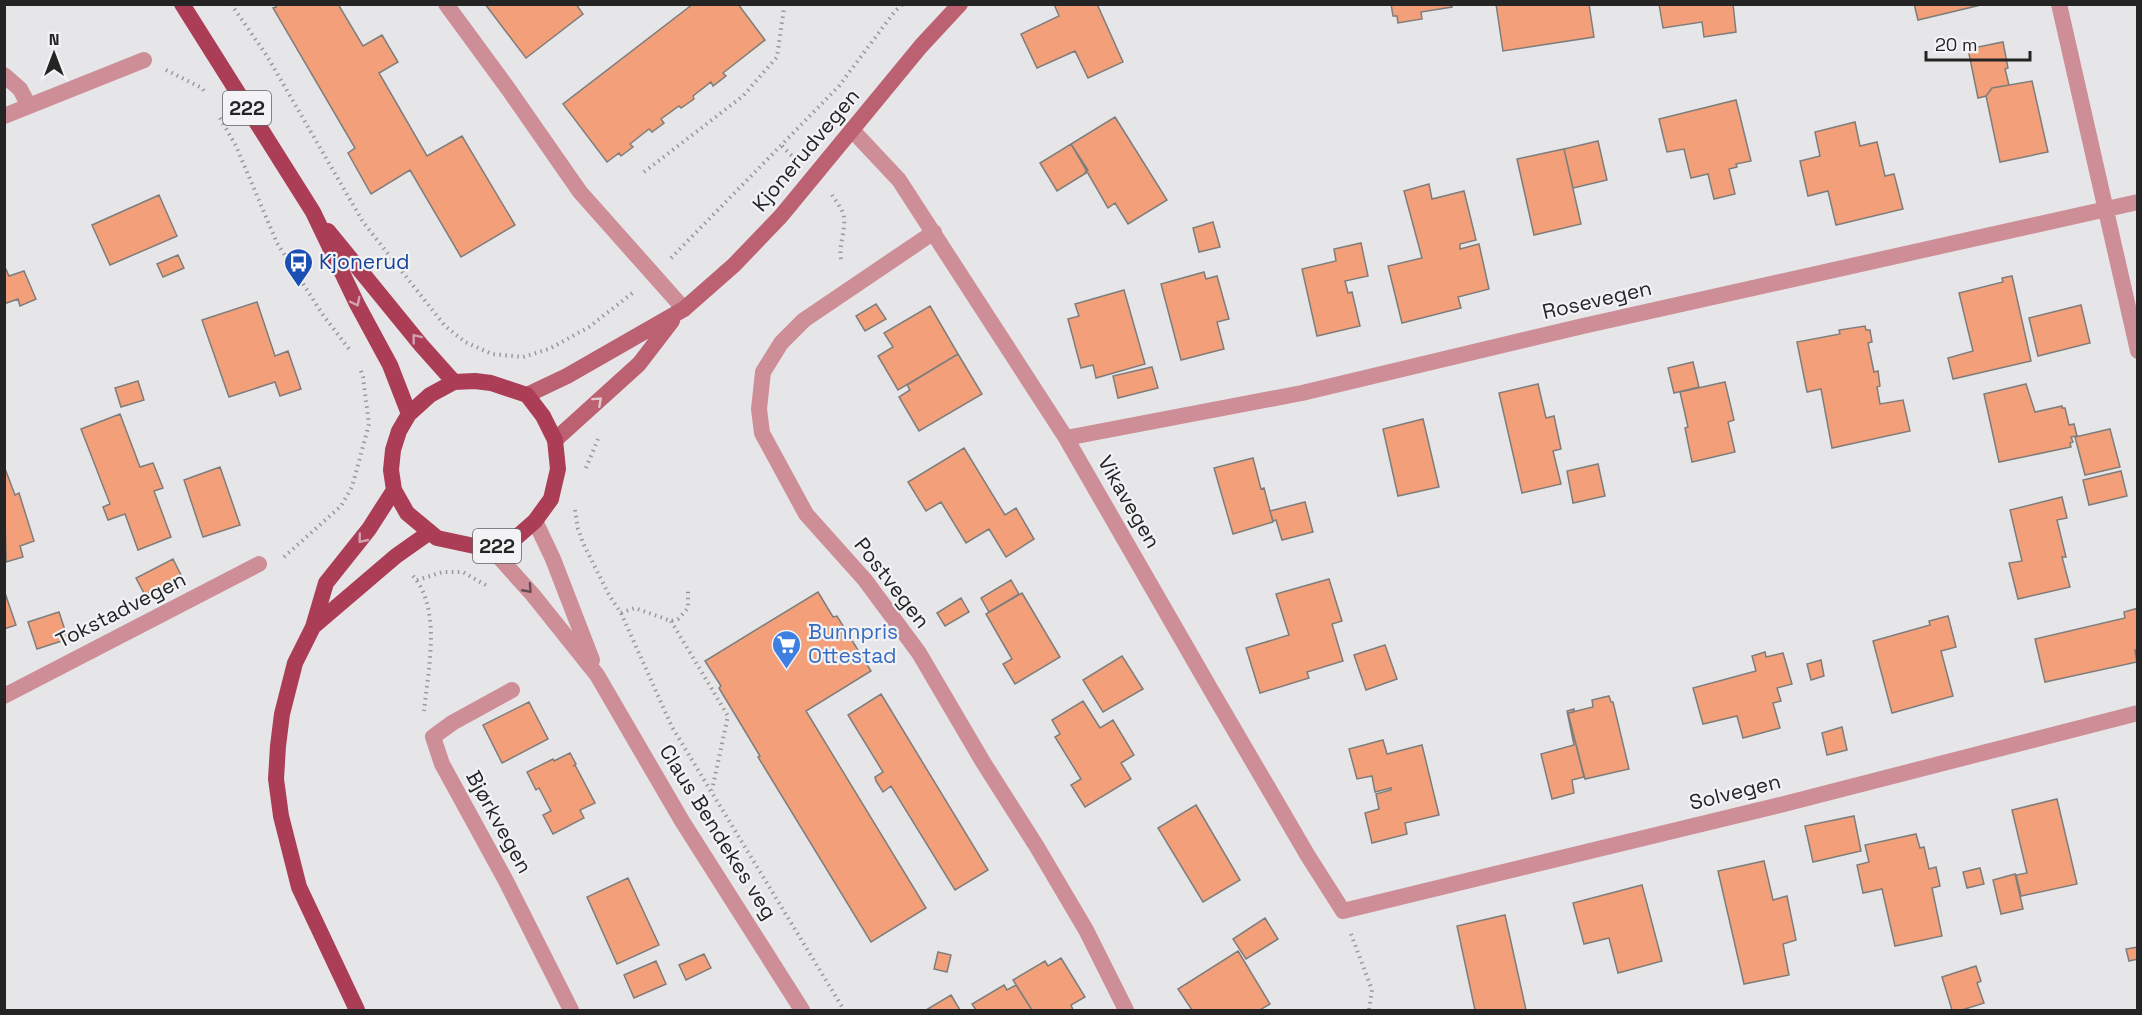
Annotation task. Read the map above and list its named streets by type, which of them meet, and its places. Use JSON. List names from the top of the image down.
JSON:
{
  "streets": {
    "main road": ["222", "Kjonerudvegen"],
    "street": [
      "Rosevegen",
      "Vikavegen",
      "Postvegen",
      "Tokstadvegen",
      "Solvegen",
      "Bjørkvegen",
      "Claus Bendekes veg"
    ]
  },
  "crossings": [
    ["222", "Kjonerudvegen"],
    ["222", "Claus Bendekes veg"],
    ["Kjonerudvegen", "Vikavegen"],
    ["Kjonerudvegen", "Claus Bendekes veg"],
    ["Rosevegen", "Vikavegen"],
    ["Vikavegen", "Postvegen"],
    ["Vikavegen", "Solvegen"]
  ],
  "places": {
    "bus stop": ["Kjonerud"],
    "supermarket": ["Bunnpris Ottestad"]
  },
  "scale_bar": "20 m",
  "north": "top"
}
